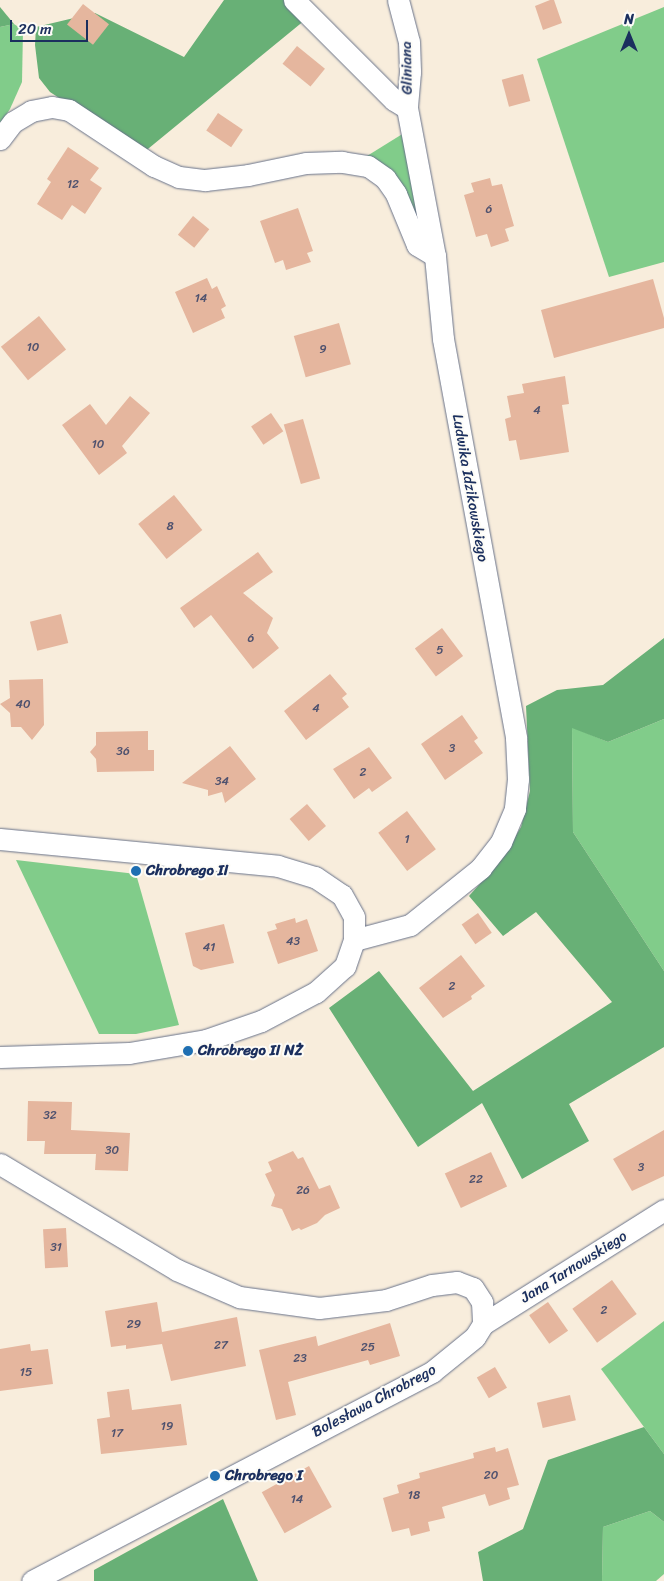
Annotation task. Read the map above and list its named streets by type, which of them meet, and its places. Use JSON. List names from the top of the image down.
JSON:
{
  "streets": {
    "street": [
      "Gliniana",
      "Ludwika Idzikowskiego",
      "Jana Tarnowskiego",
      "Bolesława Chrobrego"
    ]
  },
  "crossings": [
    ["Gliniana", "Ludwika Idzikowskiego"],
    ["Jana Tarnowskiego", "Bolesława Chrobrego"]
  ],
  "places": ["Chrobrego II", "Chrobrego II NŻ", "Chrobrego I"],
  "house_numbers": [
    "12",
    "6",
    "14",
    "10",
    "9",
    "4",
    "10",
    "8",
    "6",
    "5",
    "40",
    "4",
    "3",
    "36",
    "2",
    "34",
    "1",
    "43",
    "41",
    "2",
    "32",
    "30",
    "3",
    "22",
    "26",
    "31",
    "2",
    "29",
    "27",
    "25",
    "23",
    "15",
    "19",
    "17",
    "20",
    "18",
    "14"
  ],
  "scale_bar": "20 m",
  "north": "top"
}
